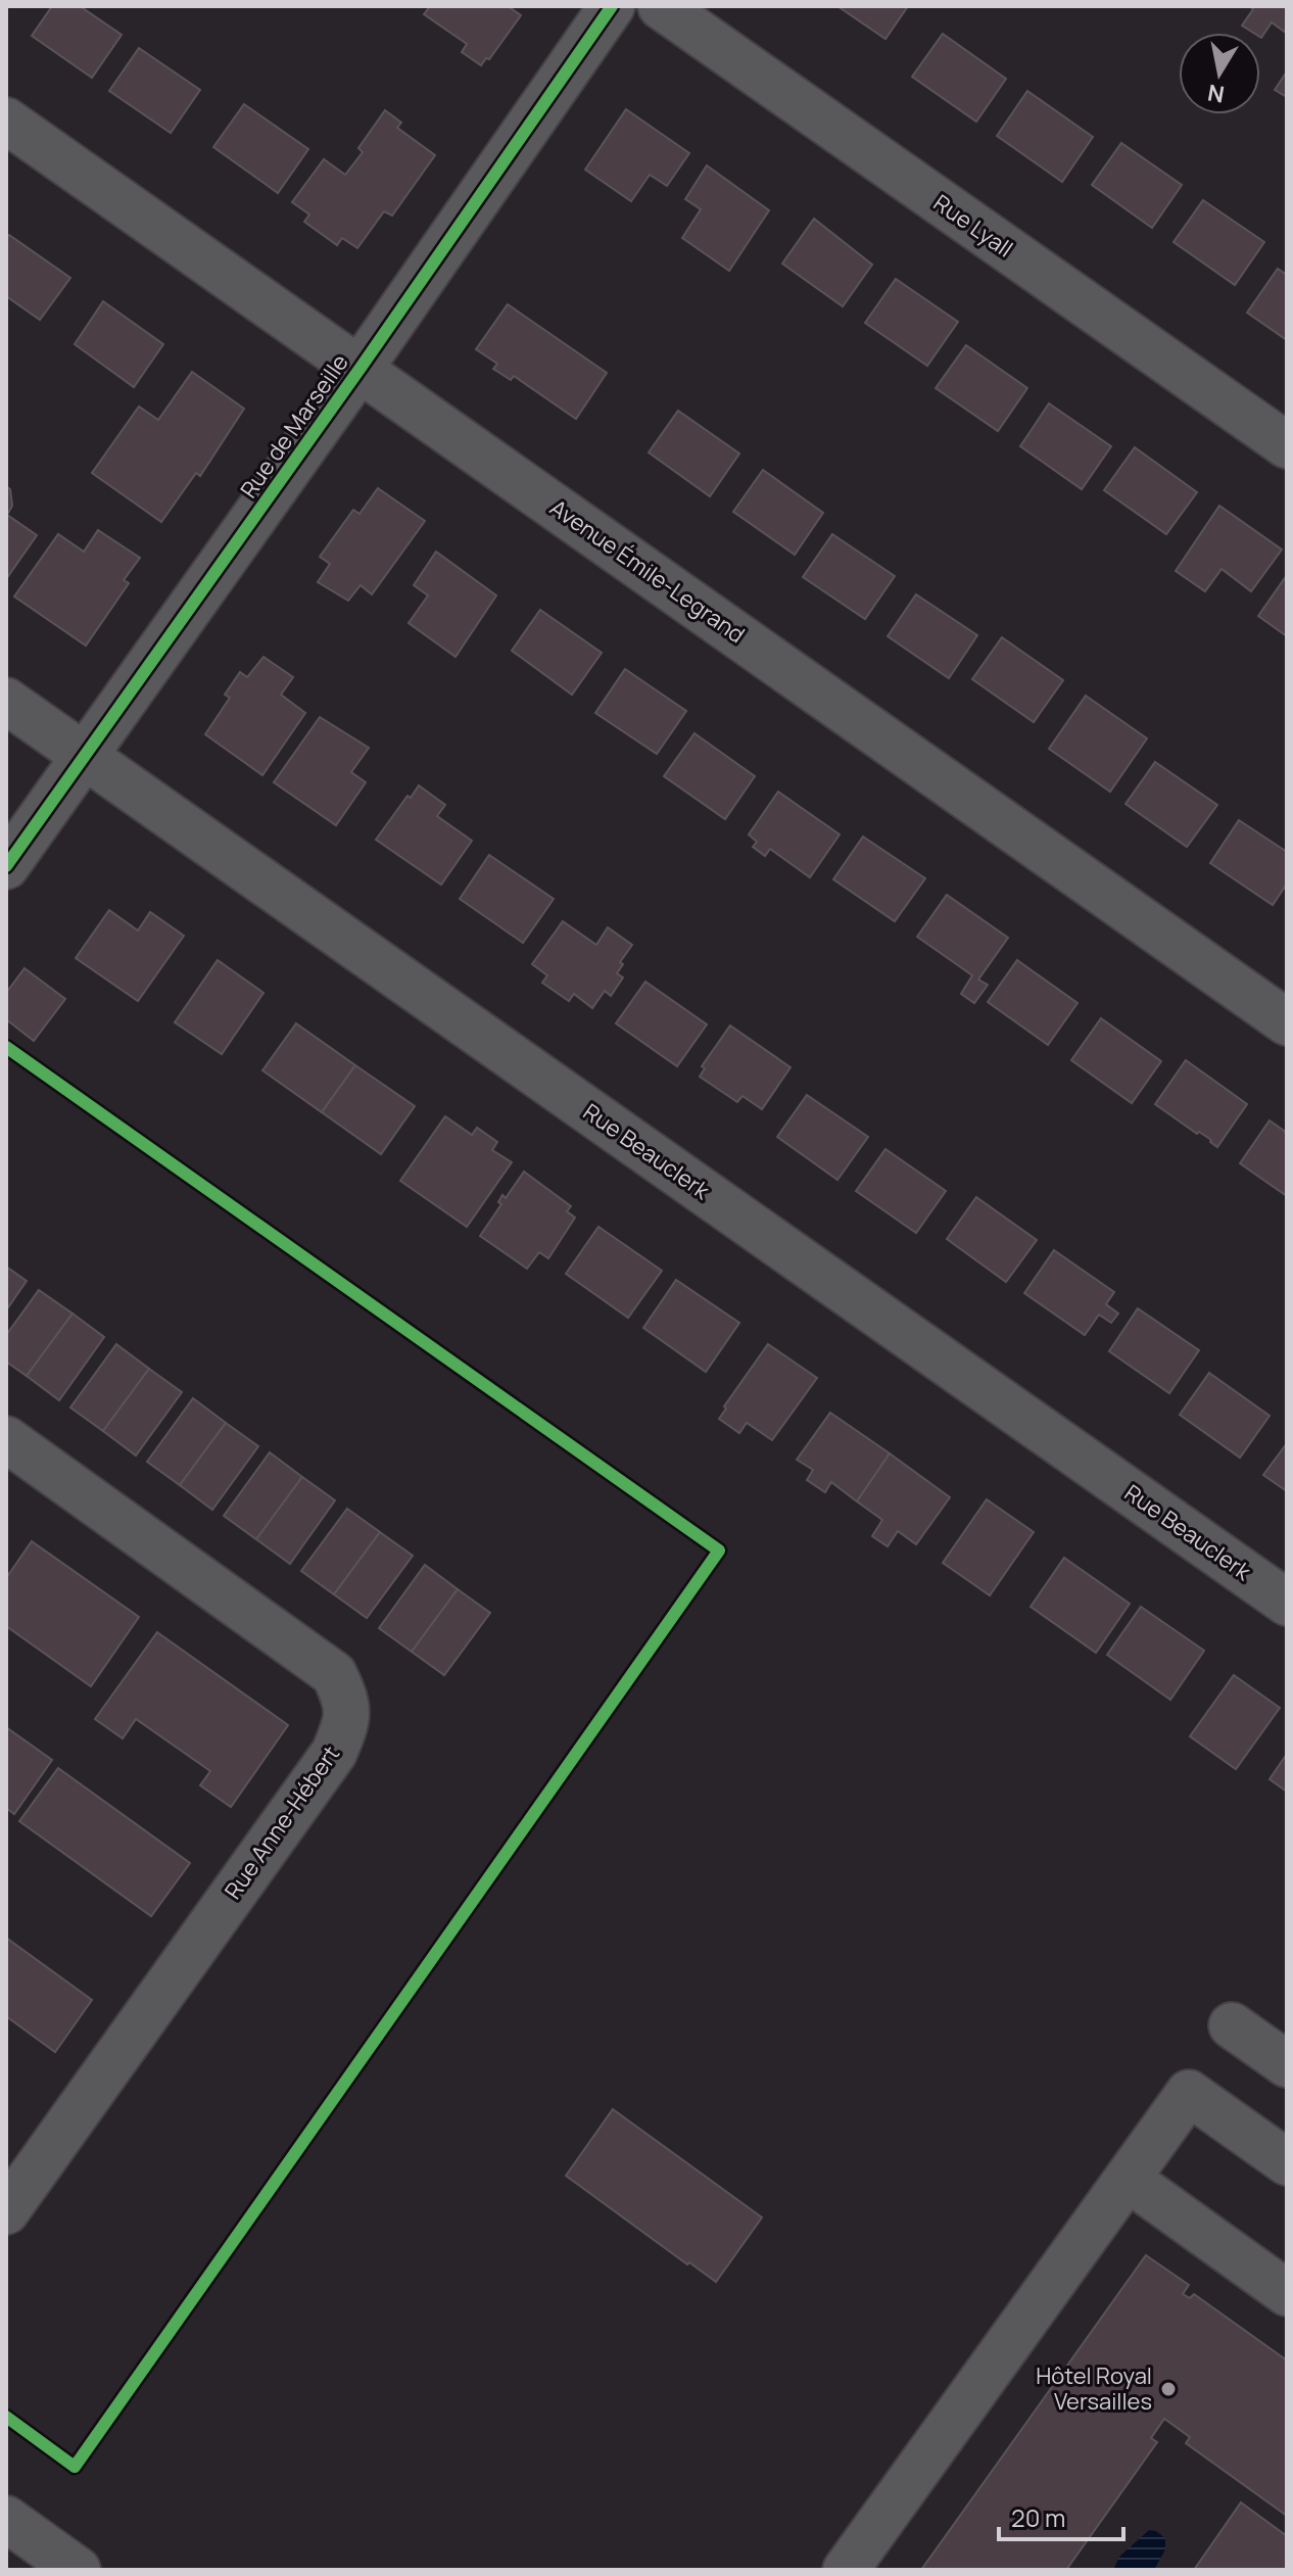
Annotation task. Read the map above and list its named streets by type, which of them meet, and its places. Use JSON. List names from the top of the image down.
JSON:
{
  "streets": {
    "street": [
      "Rue Lyall",
      "Rue de Marseille",
      "Avenue Émile-Legrand",
      "Rue Beauclerk",
      "Rue Anne-Hébert"
    ]
  },
  "crossings": [
    ["Rue de Marseille", "Avenue Émile-Legrand"],
    ["Rue de Marseille", "Rue Beauclerk"]
  ],
  "places": ["Hôtel Royal Versailles"],
  "scale_bar": "20 m",
  "north": "bottom"
}
